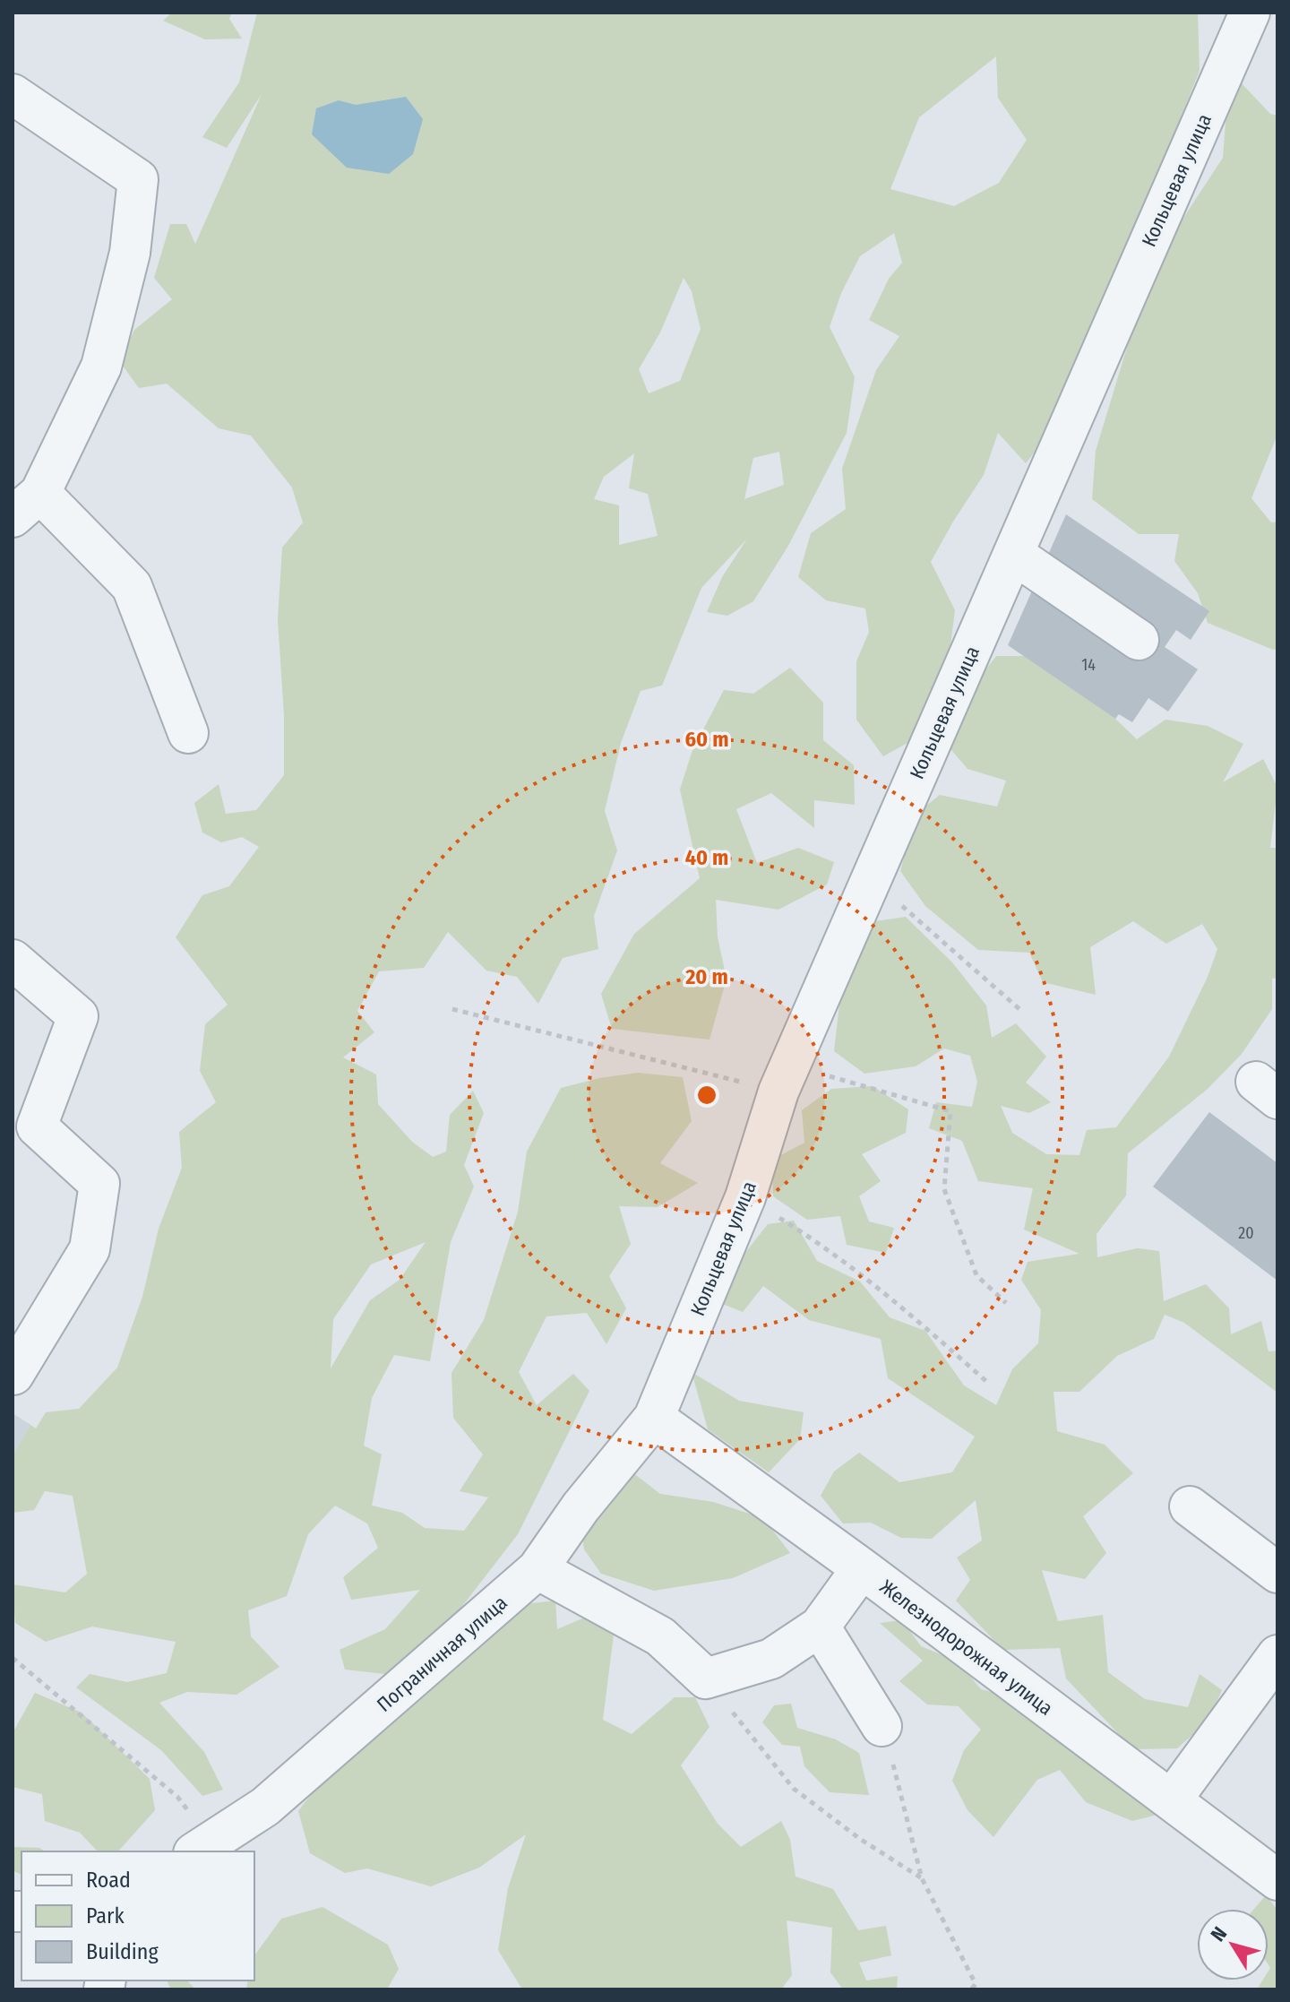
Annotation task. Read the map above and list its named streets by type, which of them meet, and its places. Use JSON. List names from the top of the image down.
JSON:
{
  "streets": {
    "street": ["Кольцевая улица", "Железнодорожная улица", "Пограничная улица"]
  },
  "crossings": [
    ["Кольцевая улица", "Железнодорожная улица"],
    ["Кольцевая улица", "Пограничная улица"],
    ["Железнодорожная улица", "Пограничная улица"]
  ],
  "house_numbers": ["14", "20"],
  "legend": ["Road", "Park", "Building"],
  "north": "top left",
  "rings": ["60 m", "40 m", "20 m"]
}
